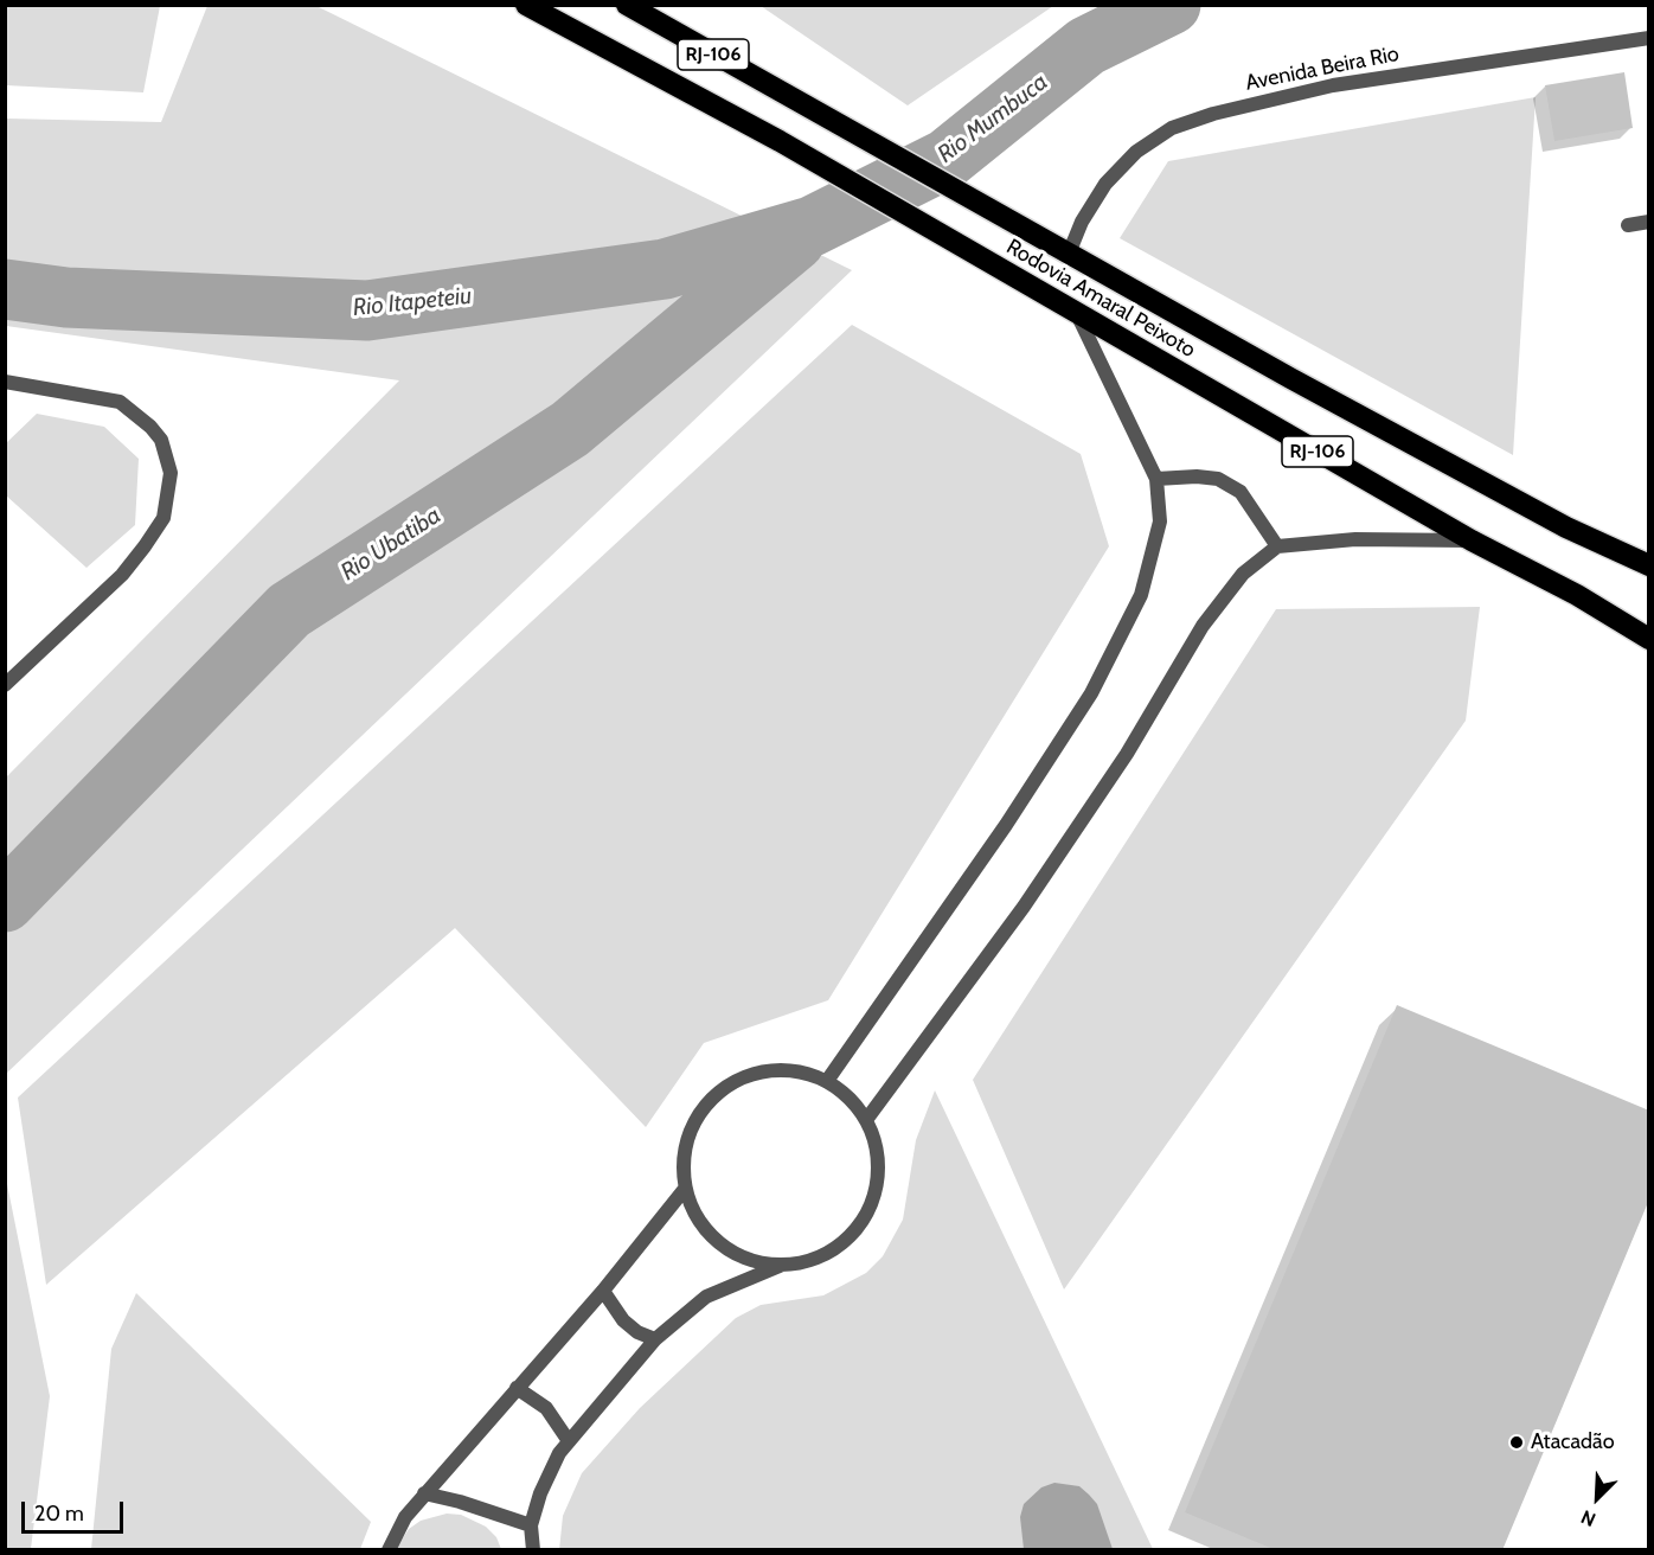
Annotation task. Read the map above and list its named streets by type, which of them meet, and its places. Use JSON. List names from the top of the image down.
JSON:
{
  "streets": {
    "highway": ["RJ-106", "Rodovia Amaral Peixoto"],
    "street": ["Avenida Beira Rio"]
  },
  "crossings": [
    ["Avenida Beira Rio", "Rodovia Amaral Peixoto"]
  ],
  "water": ["Rio Mumbuca", "Rio Itapeteiu", "Rio Ubatiba"],
  "places": ["Atacadão"],
  "scale_bar": "20 m",
  "north": "bottom left"
}
